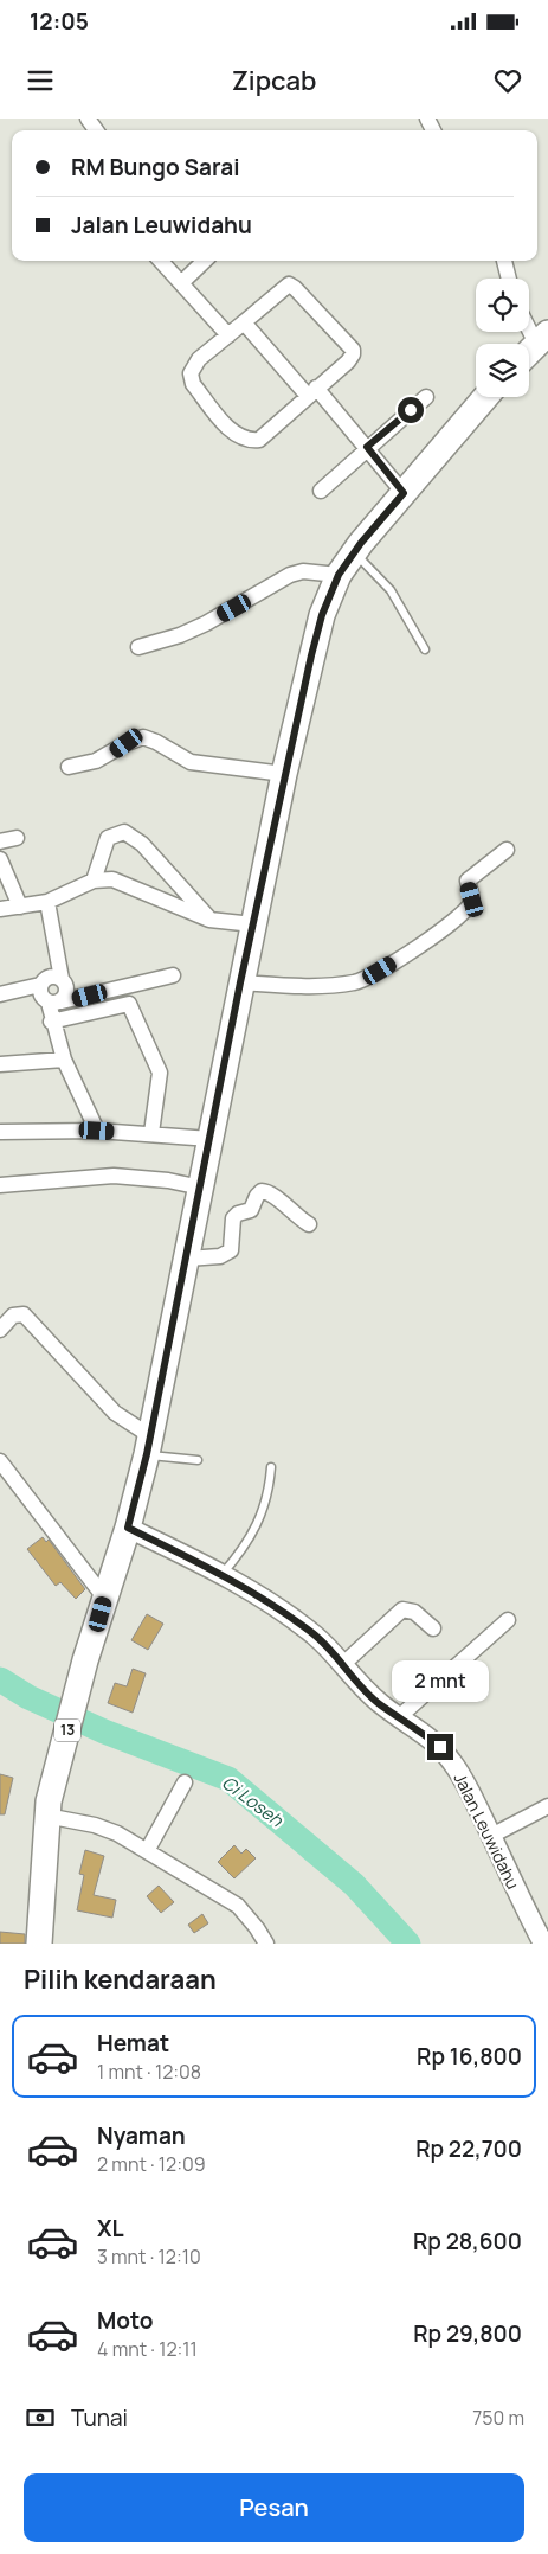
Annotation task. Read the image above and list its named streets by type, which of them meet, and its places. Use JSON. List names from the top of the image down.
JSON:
{
  "streets": {
    "highway": ["13"],
    "street": ["Jalan Leuwidahu"]
  },
  "crossings": [
    ["13", "Jalan Leuwidahu"]
  ],
  "water": ["Ci Loseh"],
  "page": {
    "status": "12:05",
    "header": "Zipcab",
    "banner": ["RM Bungo Sarai", "Jalan Leuwidahu"],
    "bubble": "2 mnt",
    "heading": "Pilih kendaraan",
    "list": [
      {
        "name": "Hemat",
        "note": "1 mnt · 12:08",
        "value": "Rp 16,800"
      },
      {
        "name": "Nyaman",
        "note": "2 mnt · 12:09",
        "value": "Rp 22,700"
      },
      {
        "name": "XL",
        "note": "3 mnt · 12:10",
        "value": "Rp 28,600"
      },
      {
        "name": "Moto",
        "note": "4 mnt · 12:11",
        "value": "Rp 29,800"
      }
    ],
    "pay": ["Tunai", "750 m"],
    "buttons": "Pesan"
  }
}
